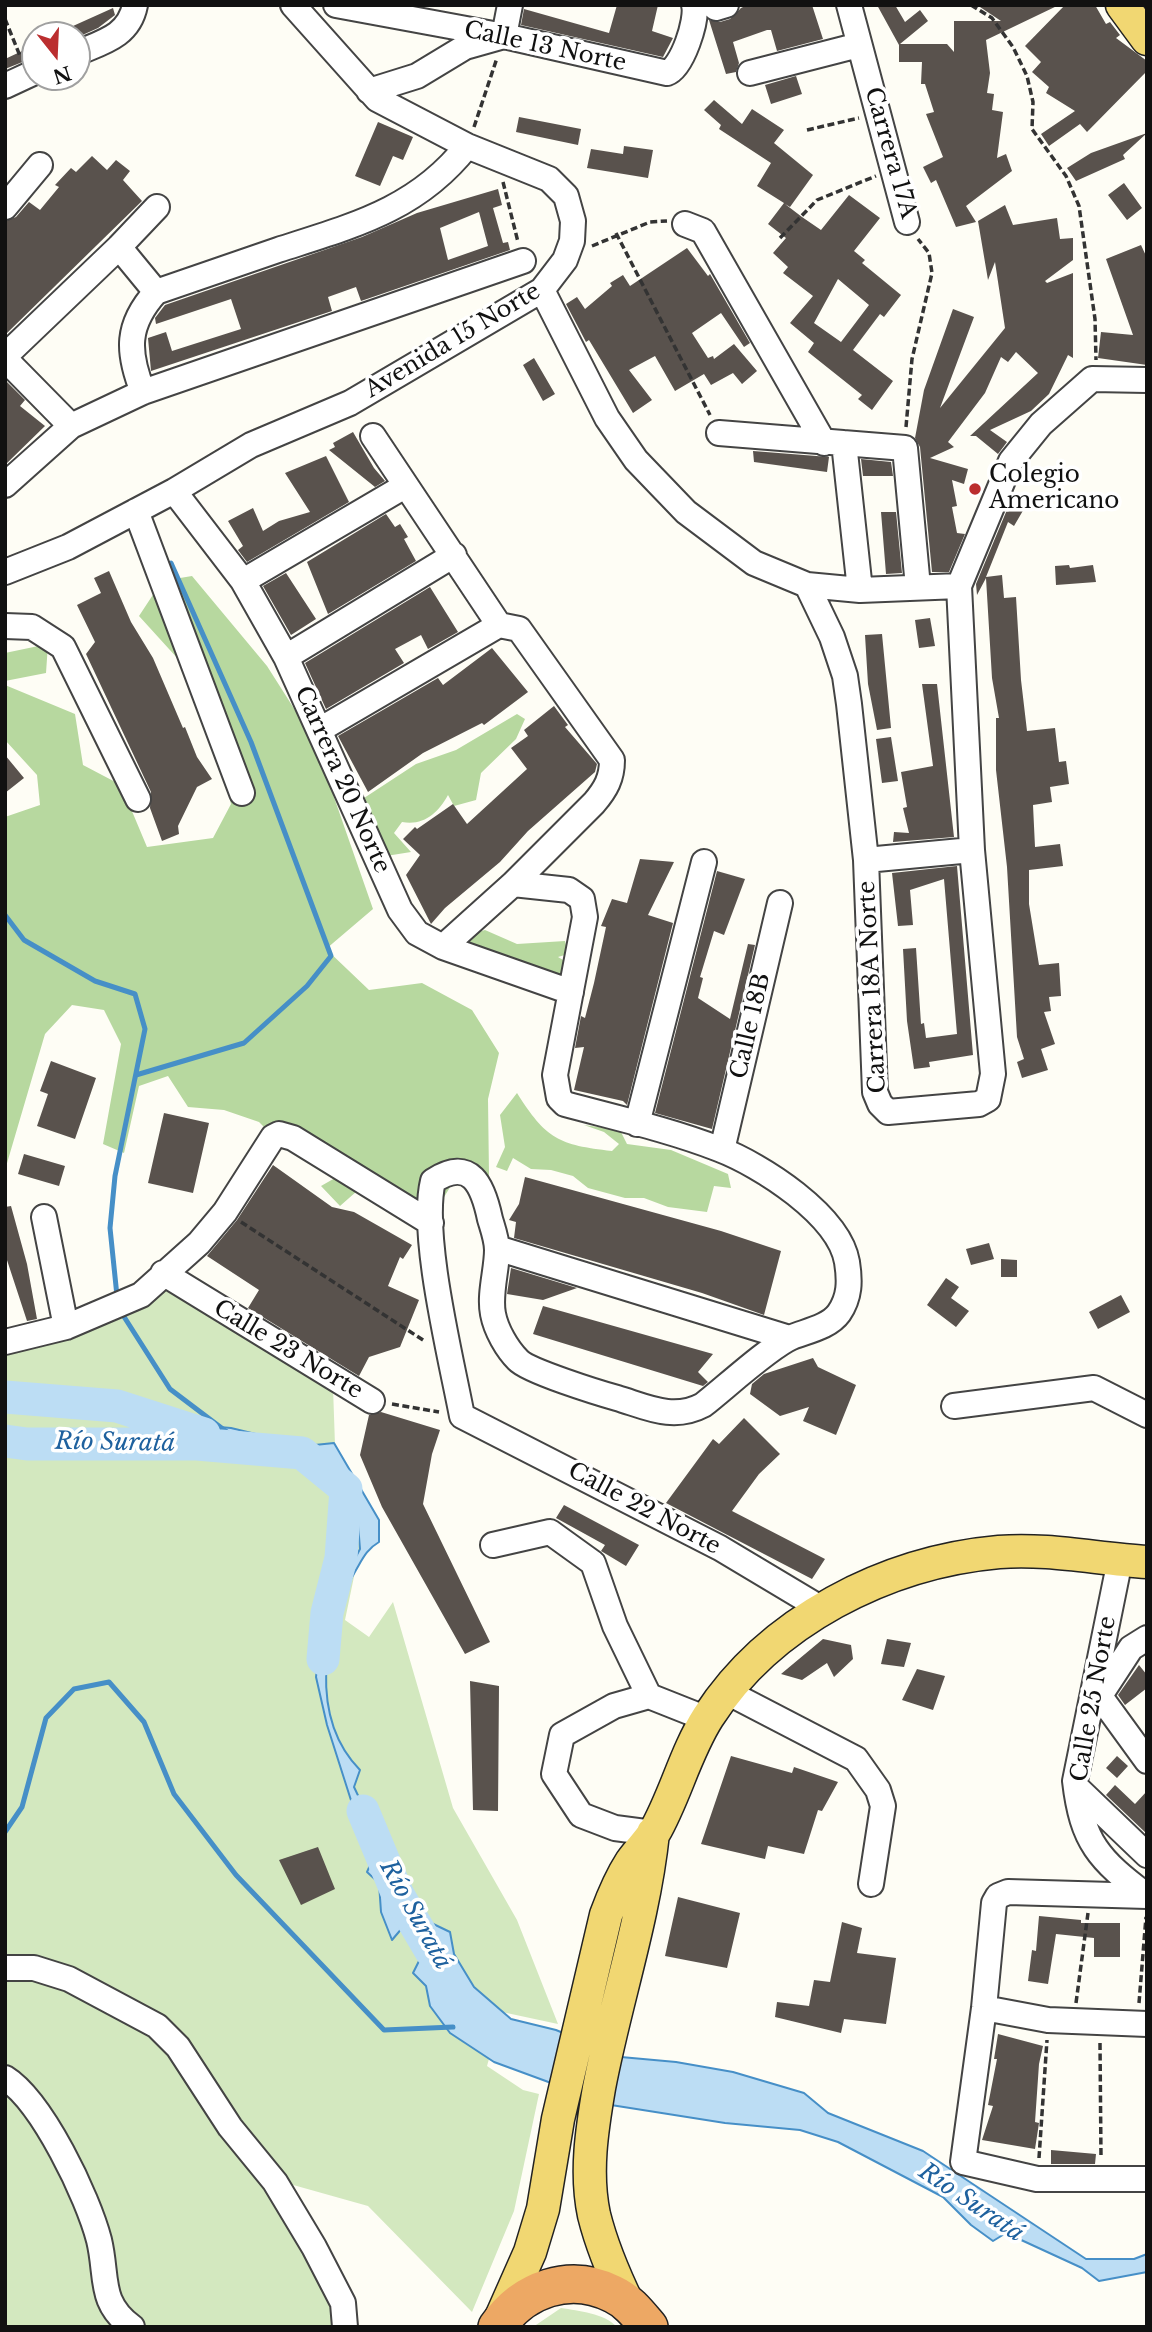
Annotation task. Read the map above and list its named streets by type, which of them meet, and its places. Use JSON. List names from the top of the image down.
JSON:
{
  "streets": {
    "street": [
      "Calle 13 Norte",
      "Carrera 17A",
      "Avenida 15 Norte",
      "Carrera 20 Norte",
      "Carrera 18A Norte",
      "Calle 18B",
      "Calle 23 Norte",
      "Calle 22 Norte",
      "Calle 25 Norte"
    ]
  },
  "crossings": [
    ["Avenida 15 Norte", "Carrera 20 Norte"],
    ["Calle 23 Norte", "Calle 22 Norte"]
  ],
  "water": ["Río Suratá"],
  "places": ["Colegio Americano"],
  "north": "bottom"
}
